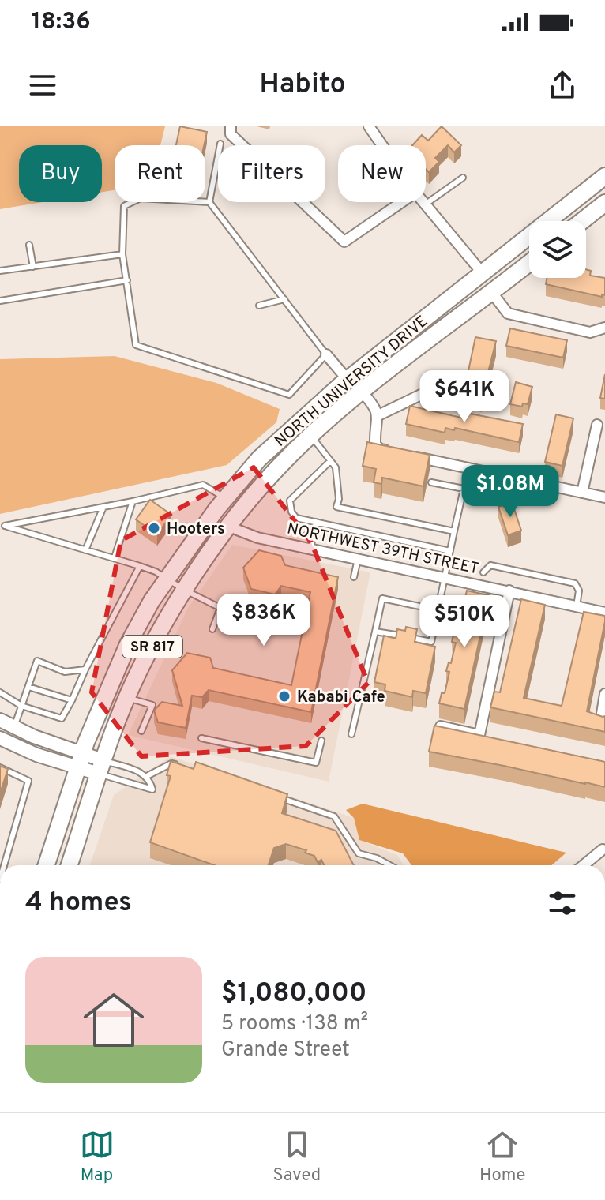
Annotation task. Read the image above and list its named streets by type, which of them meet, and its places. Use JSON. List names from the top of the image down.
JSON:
{
  "streets": {
    "main road": ["NORTH UNIVERSITY DRIVE", "SR 817"],
    "street": ["NORTHWEST 39TH STREET"]
  },
  "crossings": [
    ["NORTH UNIVERSITY DRIVE", "NORTHWEST 39TH STREET"]
  ],
  "places": ["Hooters", "Kababi Cafe"],
  "page": {
    "status": "18:36",
    "header": "Habito",
    "chip": [
      "Buy",
      "Rent",
      "Filters",
      "New"
    ],
    "price": [
      "$641K",
      "$1.08M",
      "$836K",
      "$510K"
    ],
    "heading": "4 homes",
    "list": [
      {
        "name": "$1,080,000",
        "note": "5 rooms · 138 m² · Grande Street"
      }
    ],
    "tabs": ["Map", "Saved", "Home"]
  }
}
